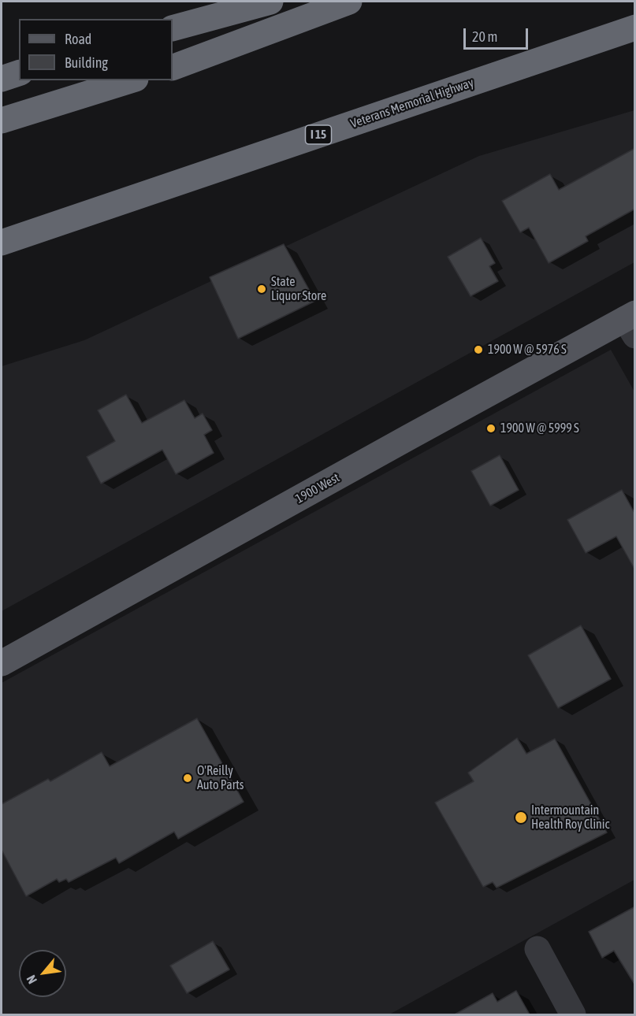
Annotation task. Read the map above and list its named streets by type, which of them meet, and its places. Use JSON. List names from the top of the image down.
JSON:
{
  "streets": {
    "highway": ["Veterans Memorial Highway", "I 15"],
    "main road": ["1900 West"]
  },
  "places": [
    "State Liquor Store",
    "1900 W @ 5976 S",
    "1900 W @ 5999 S",
    "O'Reilly Auto Parts",
    "Intermountain Health Roy Clinic"
  ],
  "legend": ["Road", "Building"],
  "scale_bar": "20 m",
  "north": "bottom left"
}
